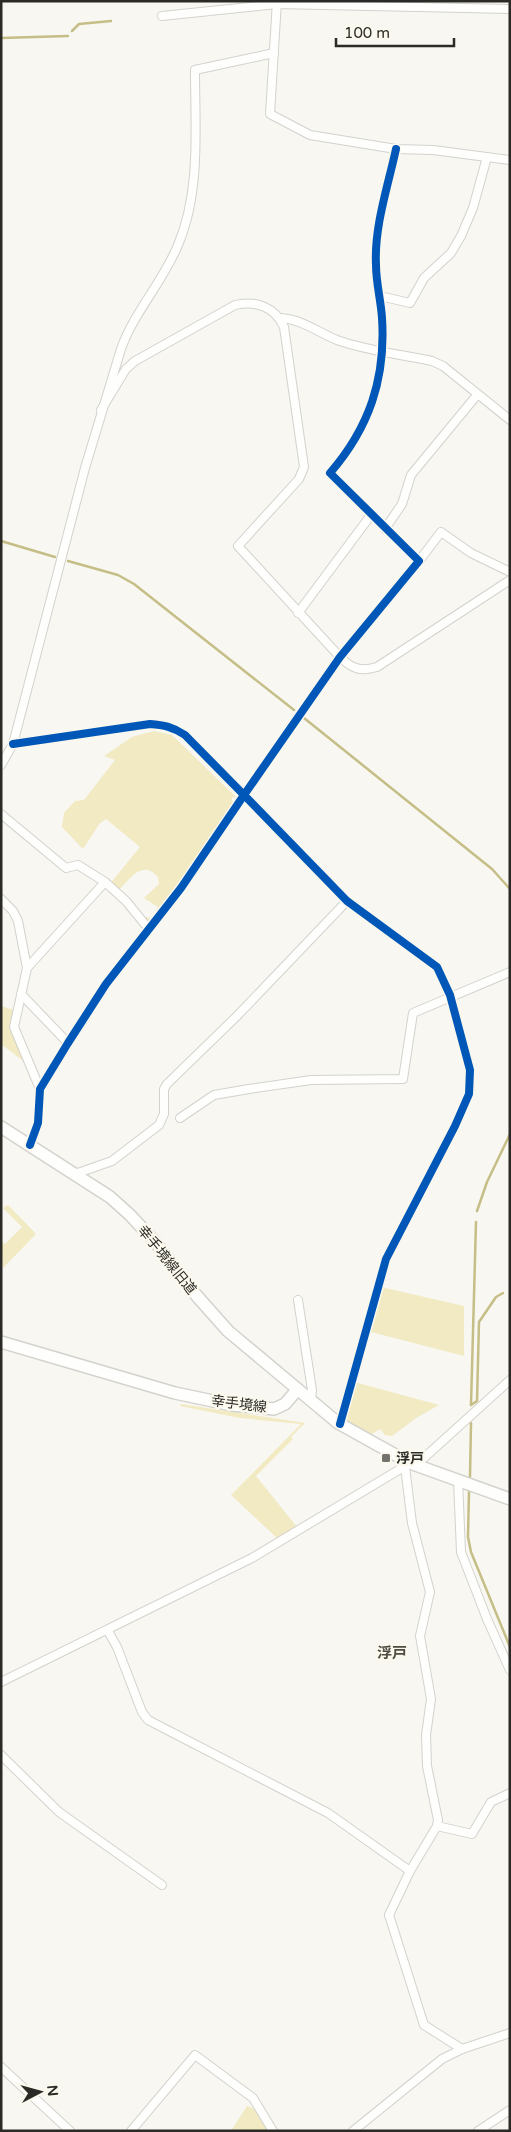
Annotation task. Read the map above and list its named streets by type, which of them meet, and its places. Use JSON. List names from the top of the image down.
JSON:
{
  "streets": {
    "main road": ["幸手境線旧道", "幸手境線"]
  },
  "crossings": [
    ["幸手境線旧道", "幸手境線"]
  ],
  "districts": ["浮戸"],
  "places": {
    "transit": ["浮戸"]
  },
  "scale_bar": "100 m",
  "north": "right"
}
